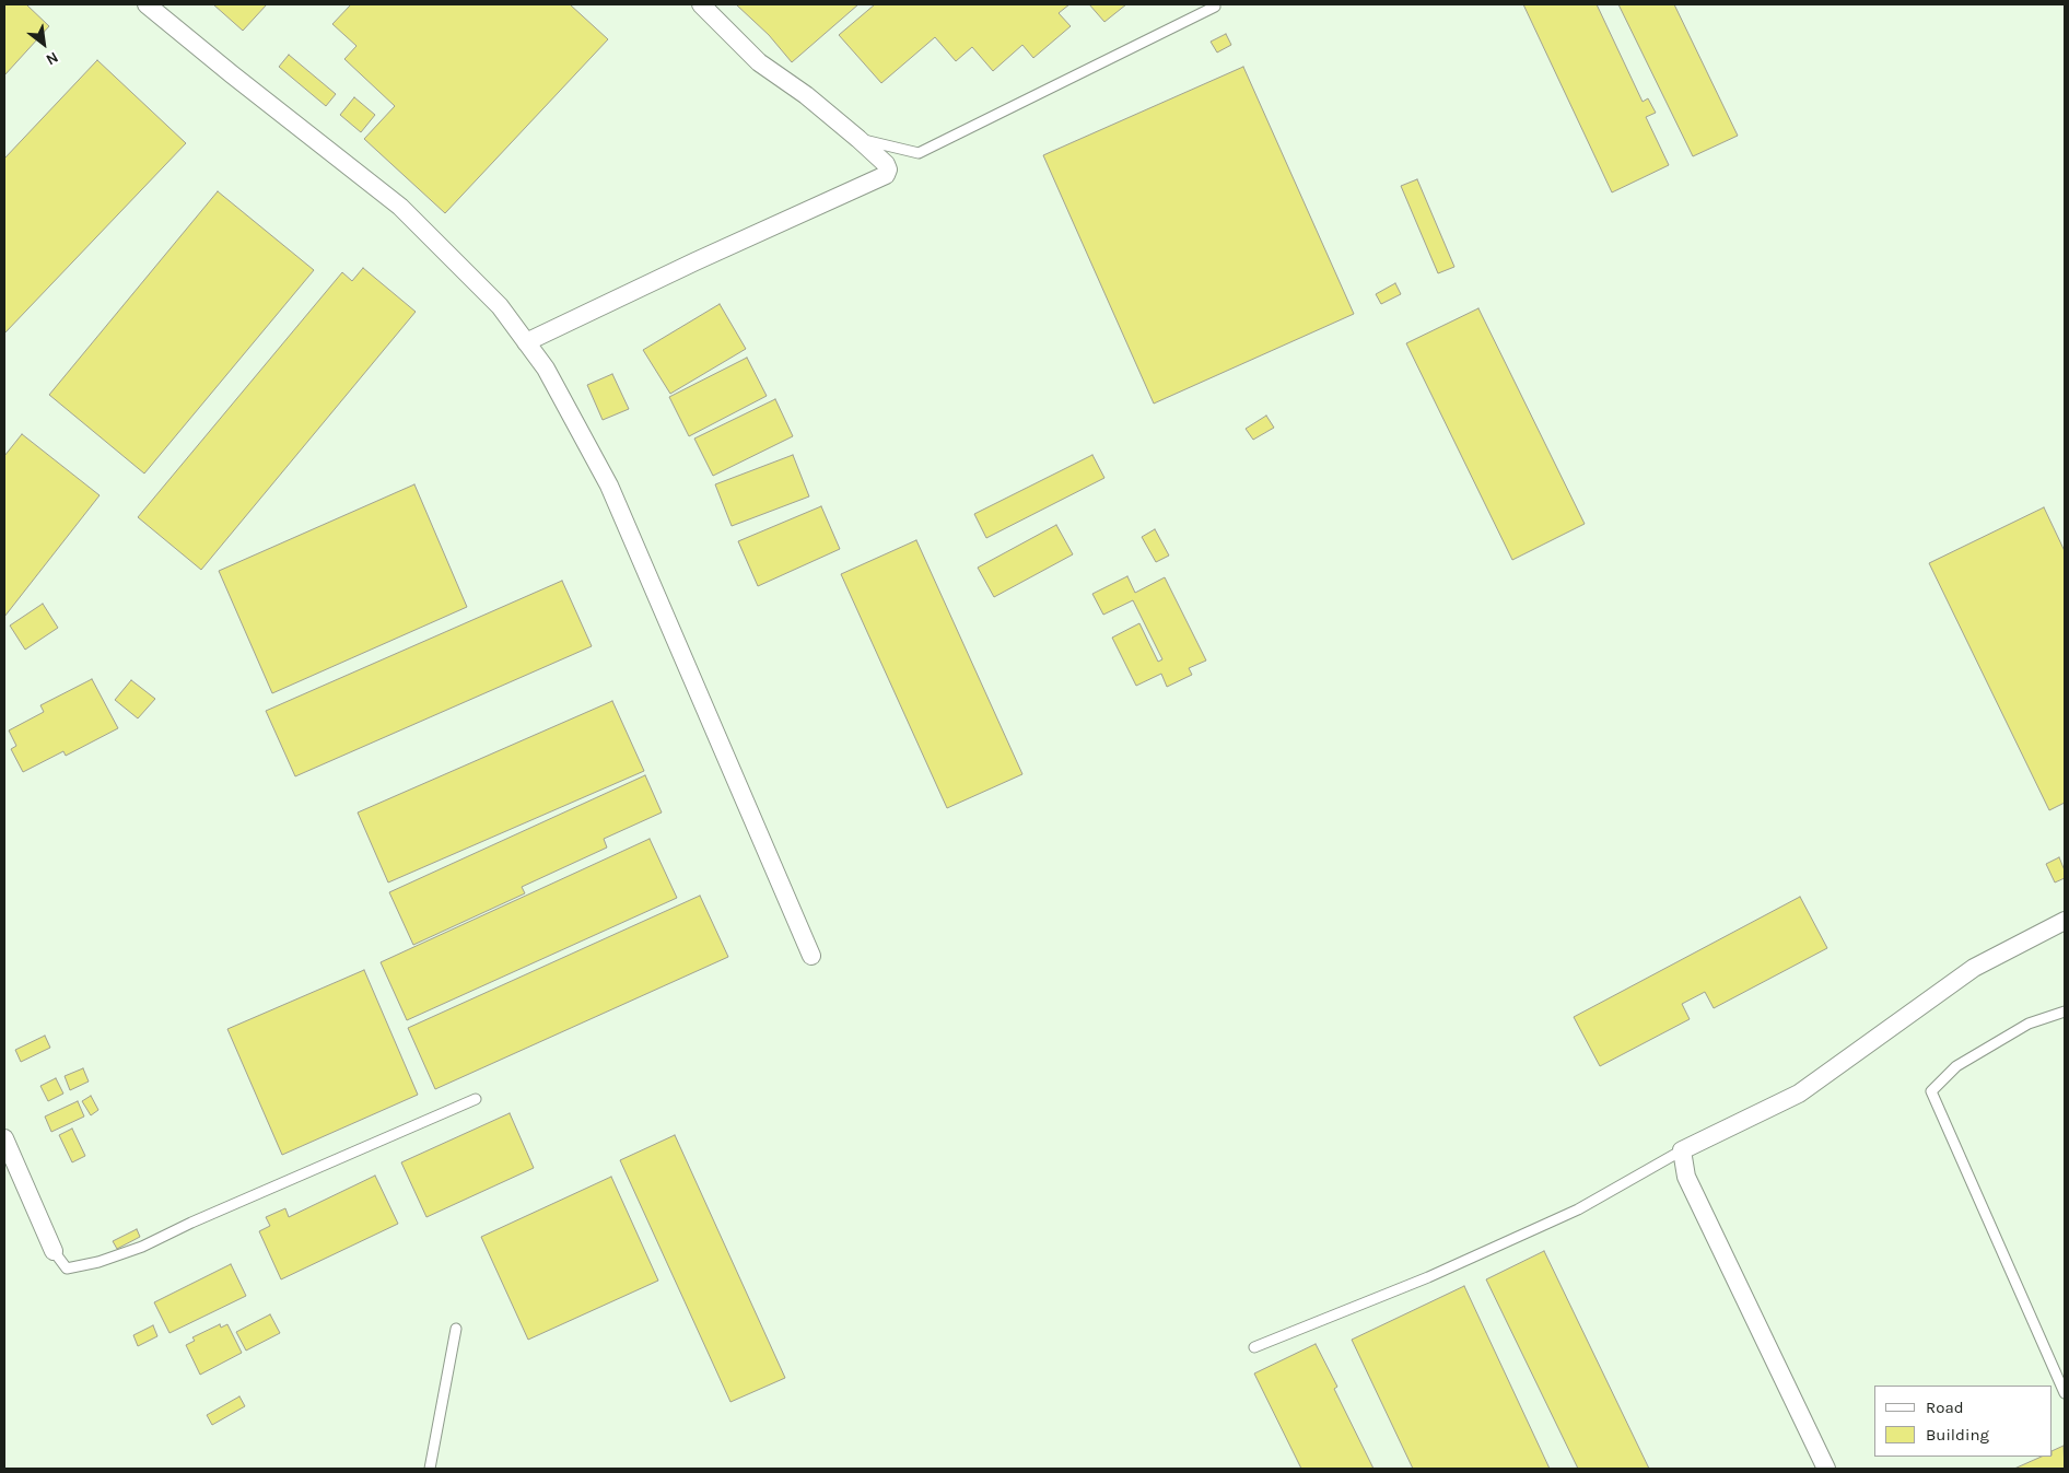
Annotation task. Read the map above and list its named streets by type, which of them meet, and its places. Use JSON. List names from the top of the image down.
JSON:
{
  "legend": ["Road", "Building"],
  "north": "bottom right"
}
